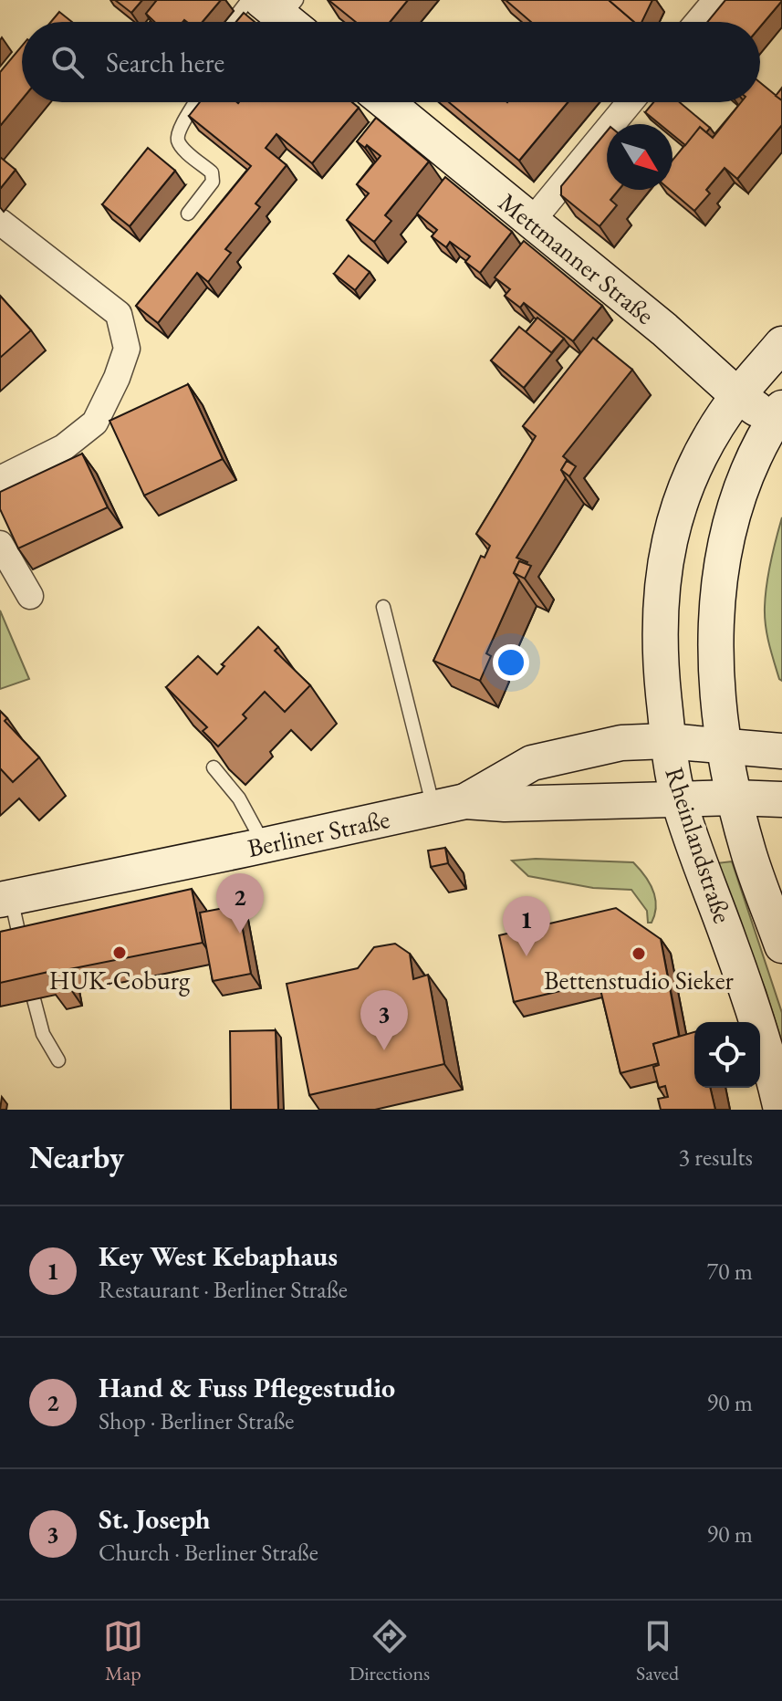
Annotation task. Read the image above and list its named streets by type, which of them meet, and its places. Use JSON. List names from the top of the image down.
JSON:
{
  "streets": {
    "main road": ["Mettmanner Straße", "Berliner Straße", "Rheinlandstraße"]
  },
  "crossings": [
    ["Mettmanner Straße", "Rheinlandstraße"],
    ["Berliner Straße", "Rheinlandstraße"]
  ],
  "places": ["HUK-Coburg", "Bettenstudio Sieker"],
  "north": "bottom right",
  "page": {
    "search": "Search here",
    "pins": ["2", "1", "3"],
    "heading": ["Nearby", "3 results"],
    "list": [
      {
        "mark": "1",
        "name": "Key West Kebaphaus",
        "note": "Restaurant · Berliner Straße",
        "value": "70 m"
      },
      {
        "mark": "2",
        "name": "Hand & Fuss Pflegestudio",
        "note": "Shop · Berliner Straße",
        "value": "90 m"
      },
      {
        "mark": "3",
        "name": "St. Joseph",
        "note": "Church · Berliner Straße",
        "value": "90 m"
      }
    ],
    "nav": ["Map", "Directions", "Saved"]
  }
}
